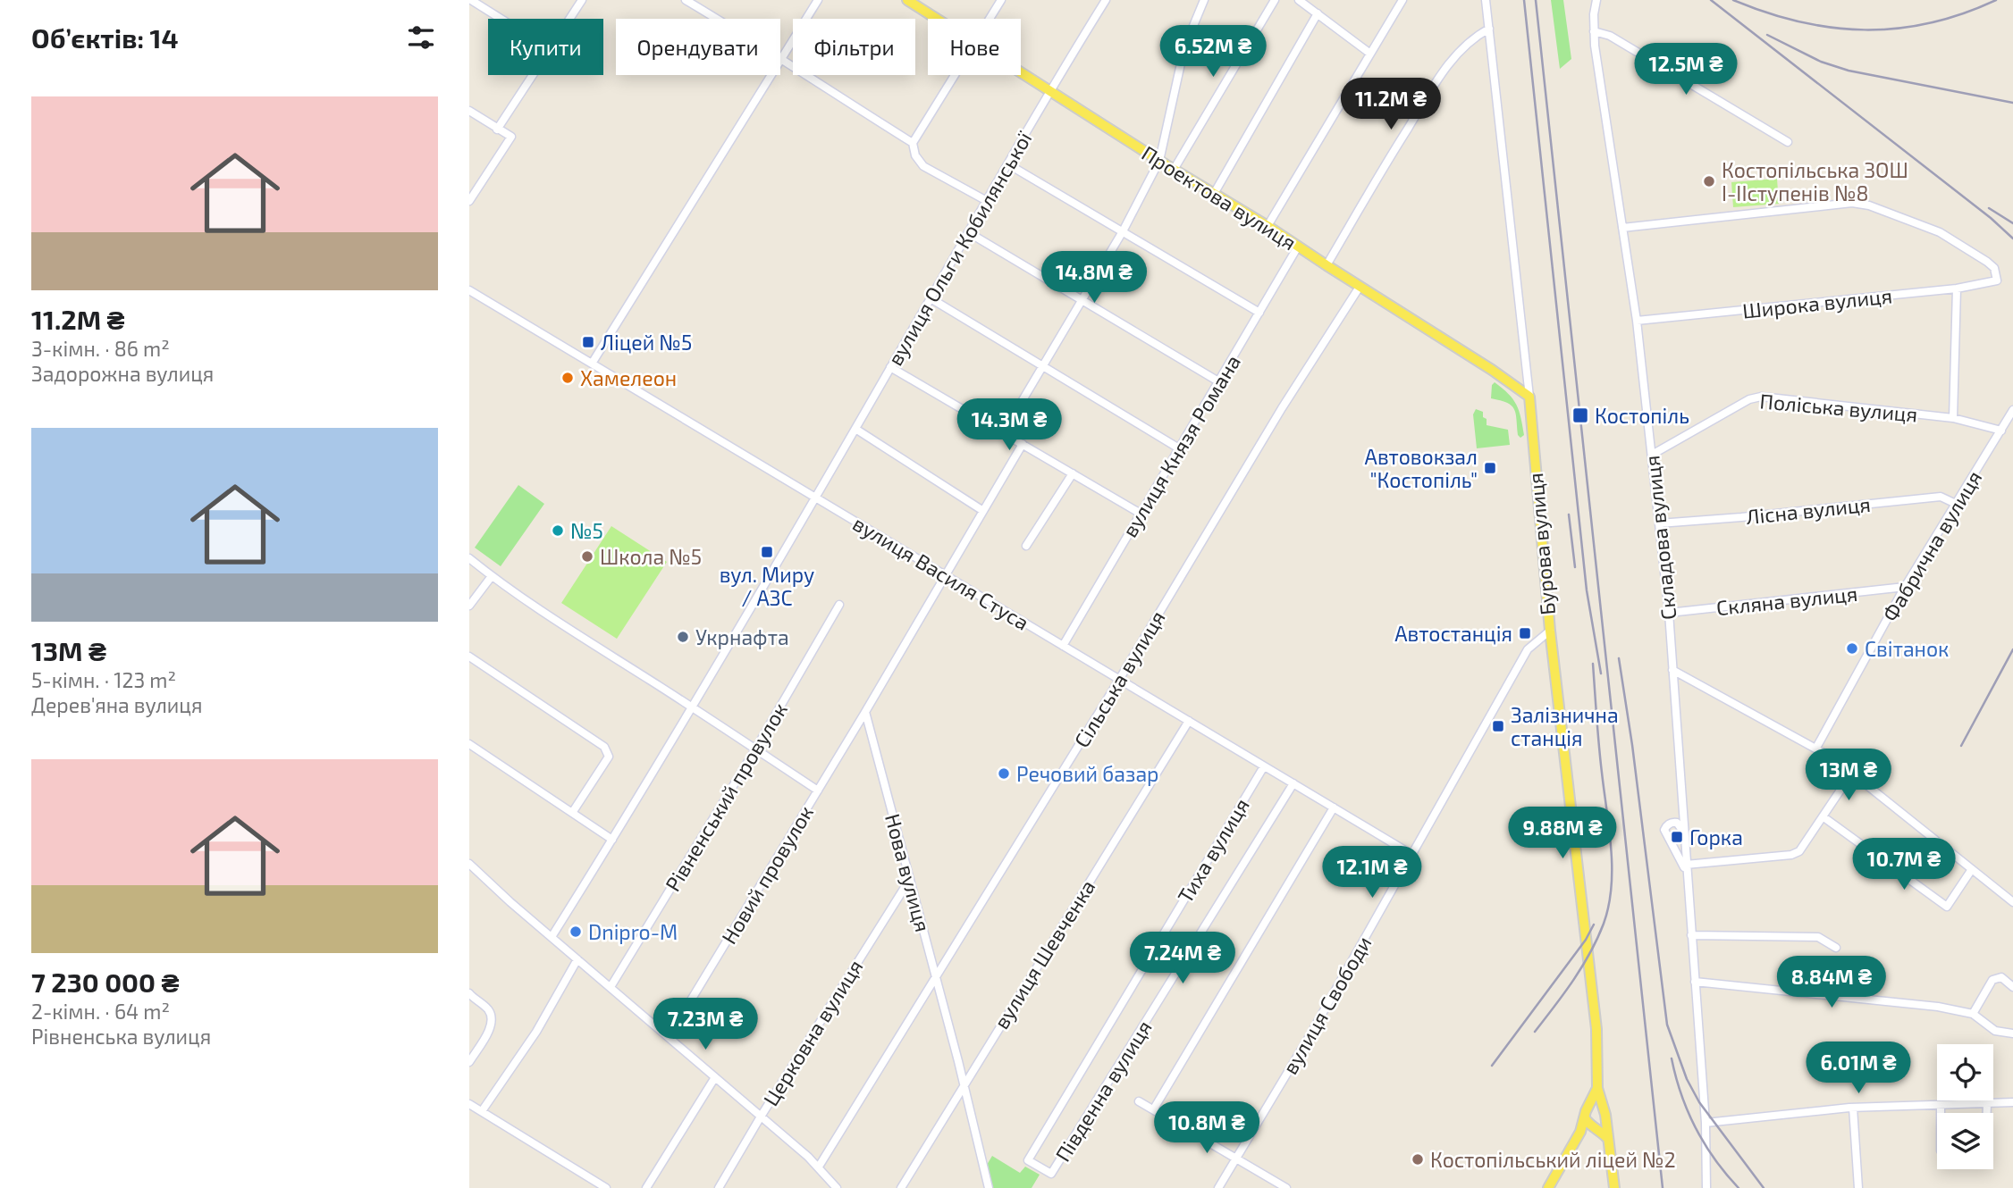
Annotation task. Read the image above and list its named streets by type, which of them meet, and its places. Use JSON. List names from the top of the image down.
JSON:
{
  "streets": {
    "main road": ["Проектова вулиця", "Бурова вулиця"],
    "street": [
      "вулиця Ольги Кобилянської",
      "Широка вулиця",
      "Поліська вулиця",
      "вулиця Князя Романа",
      "Лісна вулиця",
      "Складова вулиця",
      "Фабрична вулиця",
      "вулиця Василя Стуса",
      "Скляна вулиця",
      "Сільська вулиця",
      "Рівненський провулок",
      "Тиха вулиця",
      "Нова вулиця",
      "Новий провулок",
      "вулиця Шевченка",
      "вулиця Свободи",
      "Церковна вулиця",
      "Південна вулиця"
    ]
  },
  "crossings": [
    ["Проектова вулиця", "вулиця Ольги Кобилянської"],
    ["Проектова вулиця", "вулиця Князя Романа"],
    ["Проектова вулиця", "Бурова вулиця"],
    ["Проектова вулиця", "Сільська вулиця"],
    ["вулиця Ольги Кобилянської", "вулиця Василя Стуса"],
    ["Широка вулиця", "Складова вулиця"],
    ["Поліська вулиця", "Складова вулиця"],
    ["Поліська вулиця", "Фабрична вулиця"],
    ["вулиця Князя Романа", "вулиця Василя Стуса"],
    ["Лісна вулиця", "Складова вулиця"],
    ["Лісна вулиця", "Фабрична вулиця"],
    ["Складова вулиця", "Скляна вулиця"],
    ["Бурова вулиця", "вулиця Свободи"],
    ["Фабрична вулиця", "Скляна вулиця"],
    ["вулиця Василя Стуса", "Сільська вулиця"],
    ["вулиця Василя Стуса", "Тиха вулиця"],
    ["вулиця Василя Стуса", "вулиця Шевченка"],
    ["вулиця Василя Стуса", "вулиця Свободи"],
    ["вулиця Василя Стуса", "Південна вулиця"],
    ["Сільська вулиця", "Нова вулиця"],
    ["Тиха вулиця", "Південна вулиця"],
    ["Нова вулиця", "Новий провулок"],
    ["Нова вулиця", "вулиця Шевченка"],
    ["Нова вулиця", "Церковна вулиця"]
  ],
  "places": {
    "other": [
      "Костопільська ЗОШ І-ІІступенів №8",
      "Хамелеон",
      "№5",
      "Школа №5",
      "Укрнафта",
      "Світанок",
      "Речовий базар",
      "Dnipro-M",
      "Костопільський ліцей №2"
    ],
    "transit": [
      "Ліцей №5",
      "Костопіль",
      "Автовокзал \"Костопіль\"",
      "вул. Миру / АЗС",
      "Автостанція",
      "Залізнична станція",
      "Горка"
    ]
  },
  "page": {
    "heading": "Об’єктів: 14",
    "chip": [
      "Купити",
      "Орендувати",
      "Фільтри",
      "Нове"
    ],
    "price": [
      "6.52M ₴",
      "12.5M ₴",
      "11.2M ₴",
      "14.8M ₴",
      "14.3M ₴",
      "13M ₴",
      "9.88M ₴",
      "10.7M ₴",
      "12.1M ₴",
      "7.24M ₴",
      "8.84M ₴",
      "7.23M ₴",
      "6.01M ₴",
      "10.8M ₴"
    ],
    "list": [
      {
        "name": "11.2M ₴",
        "note": "3-кімн. · 86 m² · Задорожна вулиця"
      },
      {
        "name": "13M ₴",
        "note": "5-кімн. · 123 m² · Дерев'яна вулиця"
      },
      {
        "name": "7 230 000 ₴",
        "note": "2-кімн. · 64 m² · Рівненська вулиця"
      }
    ]
  }
}
